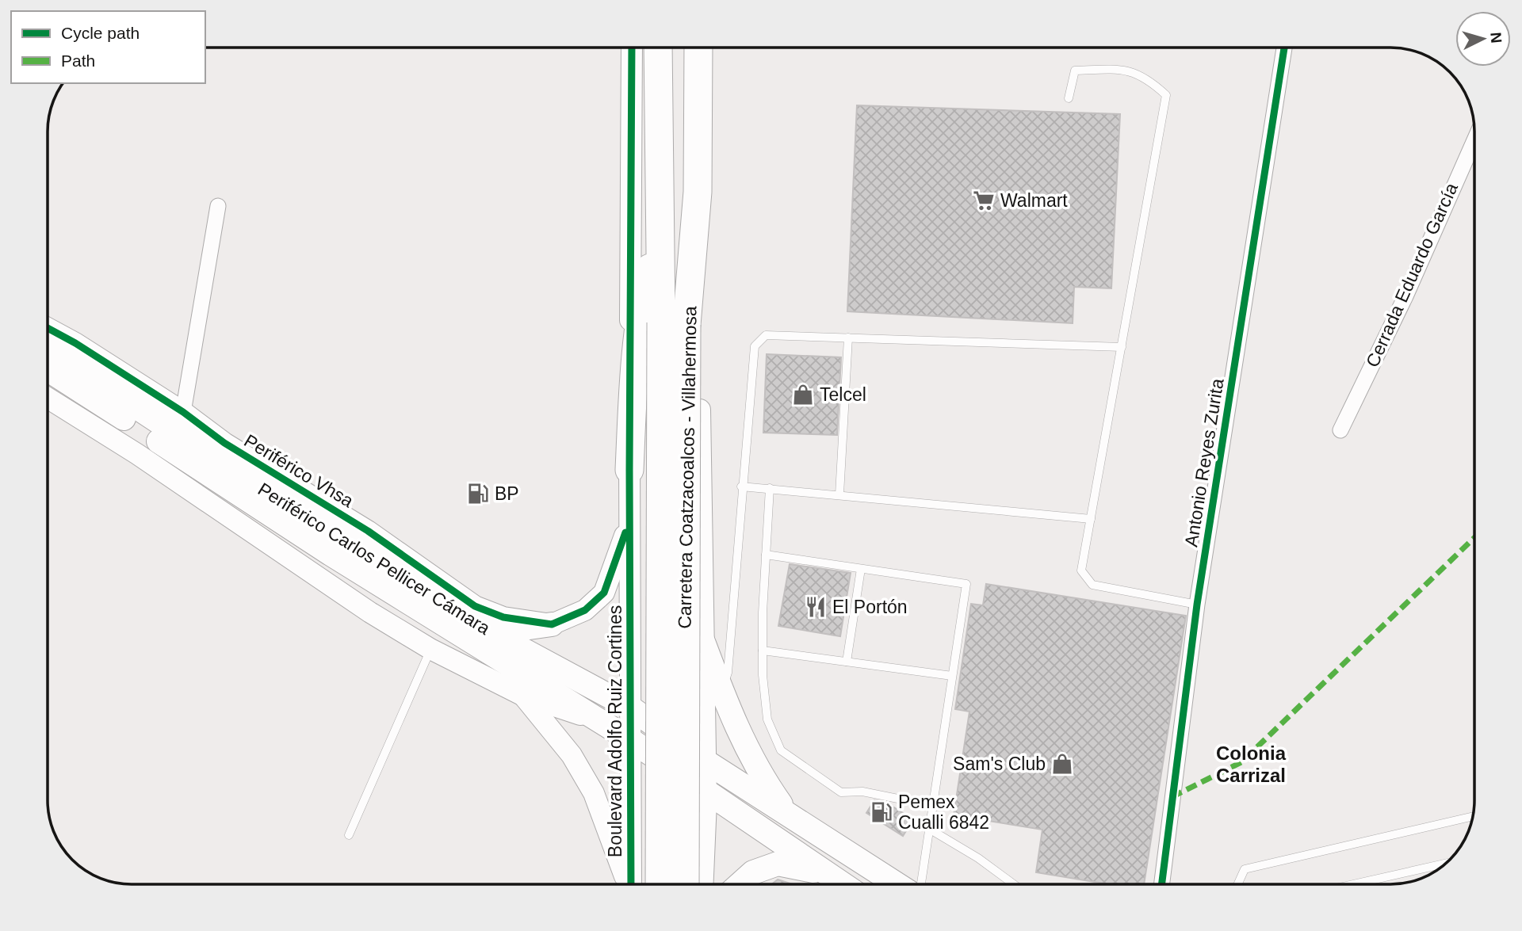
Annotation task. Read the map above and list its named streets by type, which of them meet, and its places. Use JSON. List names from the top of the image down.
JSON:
{
  "streets": {
    "highway": ["Carretera Coatzacoalcos - Villahermosa"],
    "main road": ["Periférico Carlos Pellicer Cámara"],
    "street": [
      "Cerrada Eduardo García",
      "Antonio Reyes Zurita",
      "Periférico Vhsa",
      "Boulevard Adolfo Ruiz Cortines"
    ]
  },
  "crossings": [
    ["Periférico Carlos Pellicer Cámara", "Boulevard Adolfo Ruiz Cortines"]
  ],
  "districts": ["Colonia Carrizal"],
  "places": {
    "supermarket": ["Walmart"],
    "shop": ["Telcel", "Sam's Club"],
    "fuel station": ["BP", "Pemex Cualli 6842"],
    "restaurant": ["El Portón"]
  },
  "legend": ["Cycle path", "Path"],
  "north": "right"
}
